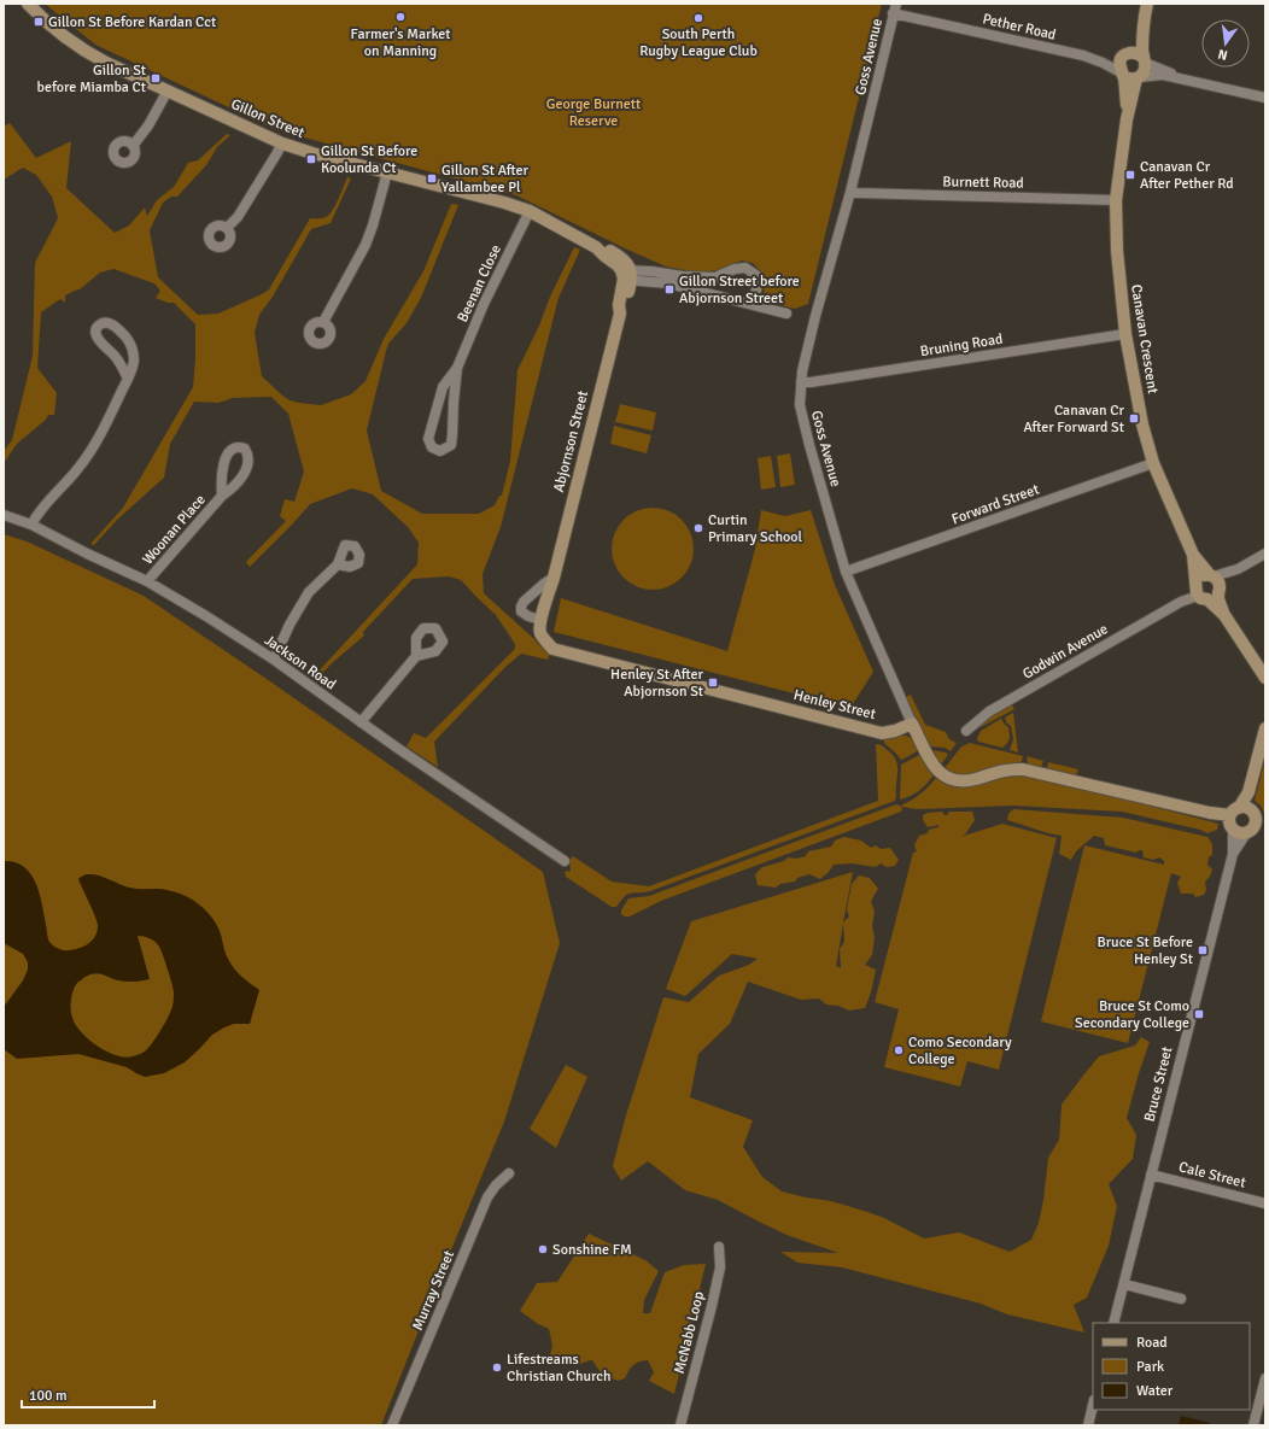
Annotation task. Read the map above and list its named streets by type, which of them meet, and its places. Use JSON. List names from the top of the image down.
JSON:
{
  "streets": {
    "street": [
      "Pether Road",
      "Goss Avenue",
      "Gillon Street",
      "Burnett Road",
      "Beenan Close",
      "Canavan Crescent",
      "Bruning Road",
      "Abjornson Street",
      "Forward Street",
      "Woonan Place",
      "Godwin Avenue",
      "Jackson Road",
      "Henley Street",
      "Bruce Street",
      "Cale Street",
      "Murray Street",
      "McNabb Loop"
    ]
  },
  "crossings": [
    ["Pether Road", "Goss Avenue"],
    ["Pether Road", "Canavan Crescent"],
    ["Goss Avenue", "Burnett Road"],
    ["Goss Avenue", "Bruning Road"],
    ["Goss Avenue", "Forward Street"],
    ["Goss Avenue", "Henley Street"],
    ["Gillon Street", "Beenan Close"],
    ["Gillon Street", "Abjornson Street"],
    ["Burnett Road", "Canavan Crescent"],
    ["Canavan Crescent", "Bruning Road"],
    ["Canavan Crescent", "Forward Street"],
    ["Canavan Crescent", "Godwin Avenue"],
    ["Abjornson Street", "Henley Street"],
    ["Woonan Place", "Jackson Road"],
    ["Bruce Street", "Cale Street"]
  ],
  "parks": ["George Burnett Reserve"],
  "places": {
    "other": [
      "Farmer's Market on Manning",
      "South Perth Rugby League Club",
      "Curtin Primary School",
      "Como Secondary College",
      "Sonshine FM",
      "Lifestreams Christian Church"
    ],
    "transit": [
      "Gillon St Before Kardan Cct",
      "Gillon St before Miamba Ct",
      "Gillon St Before Koolunda Ct",
      "Canavan Cr After Pether Rd",
      "Gillon St After Yallambee Pl",
      "Gillon Street before Abjornson Street",
      "Canavan Cr After Forward St",
      "Henley St After Abjornson St",
      "Bruce St Before Henley St",
      "Bruce St Como Secondary College"
    ]
  },
  "legend": ["Road", "Park", "Water"],
  "scale_bar": "100 m",
  "north": "bottom"
}
